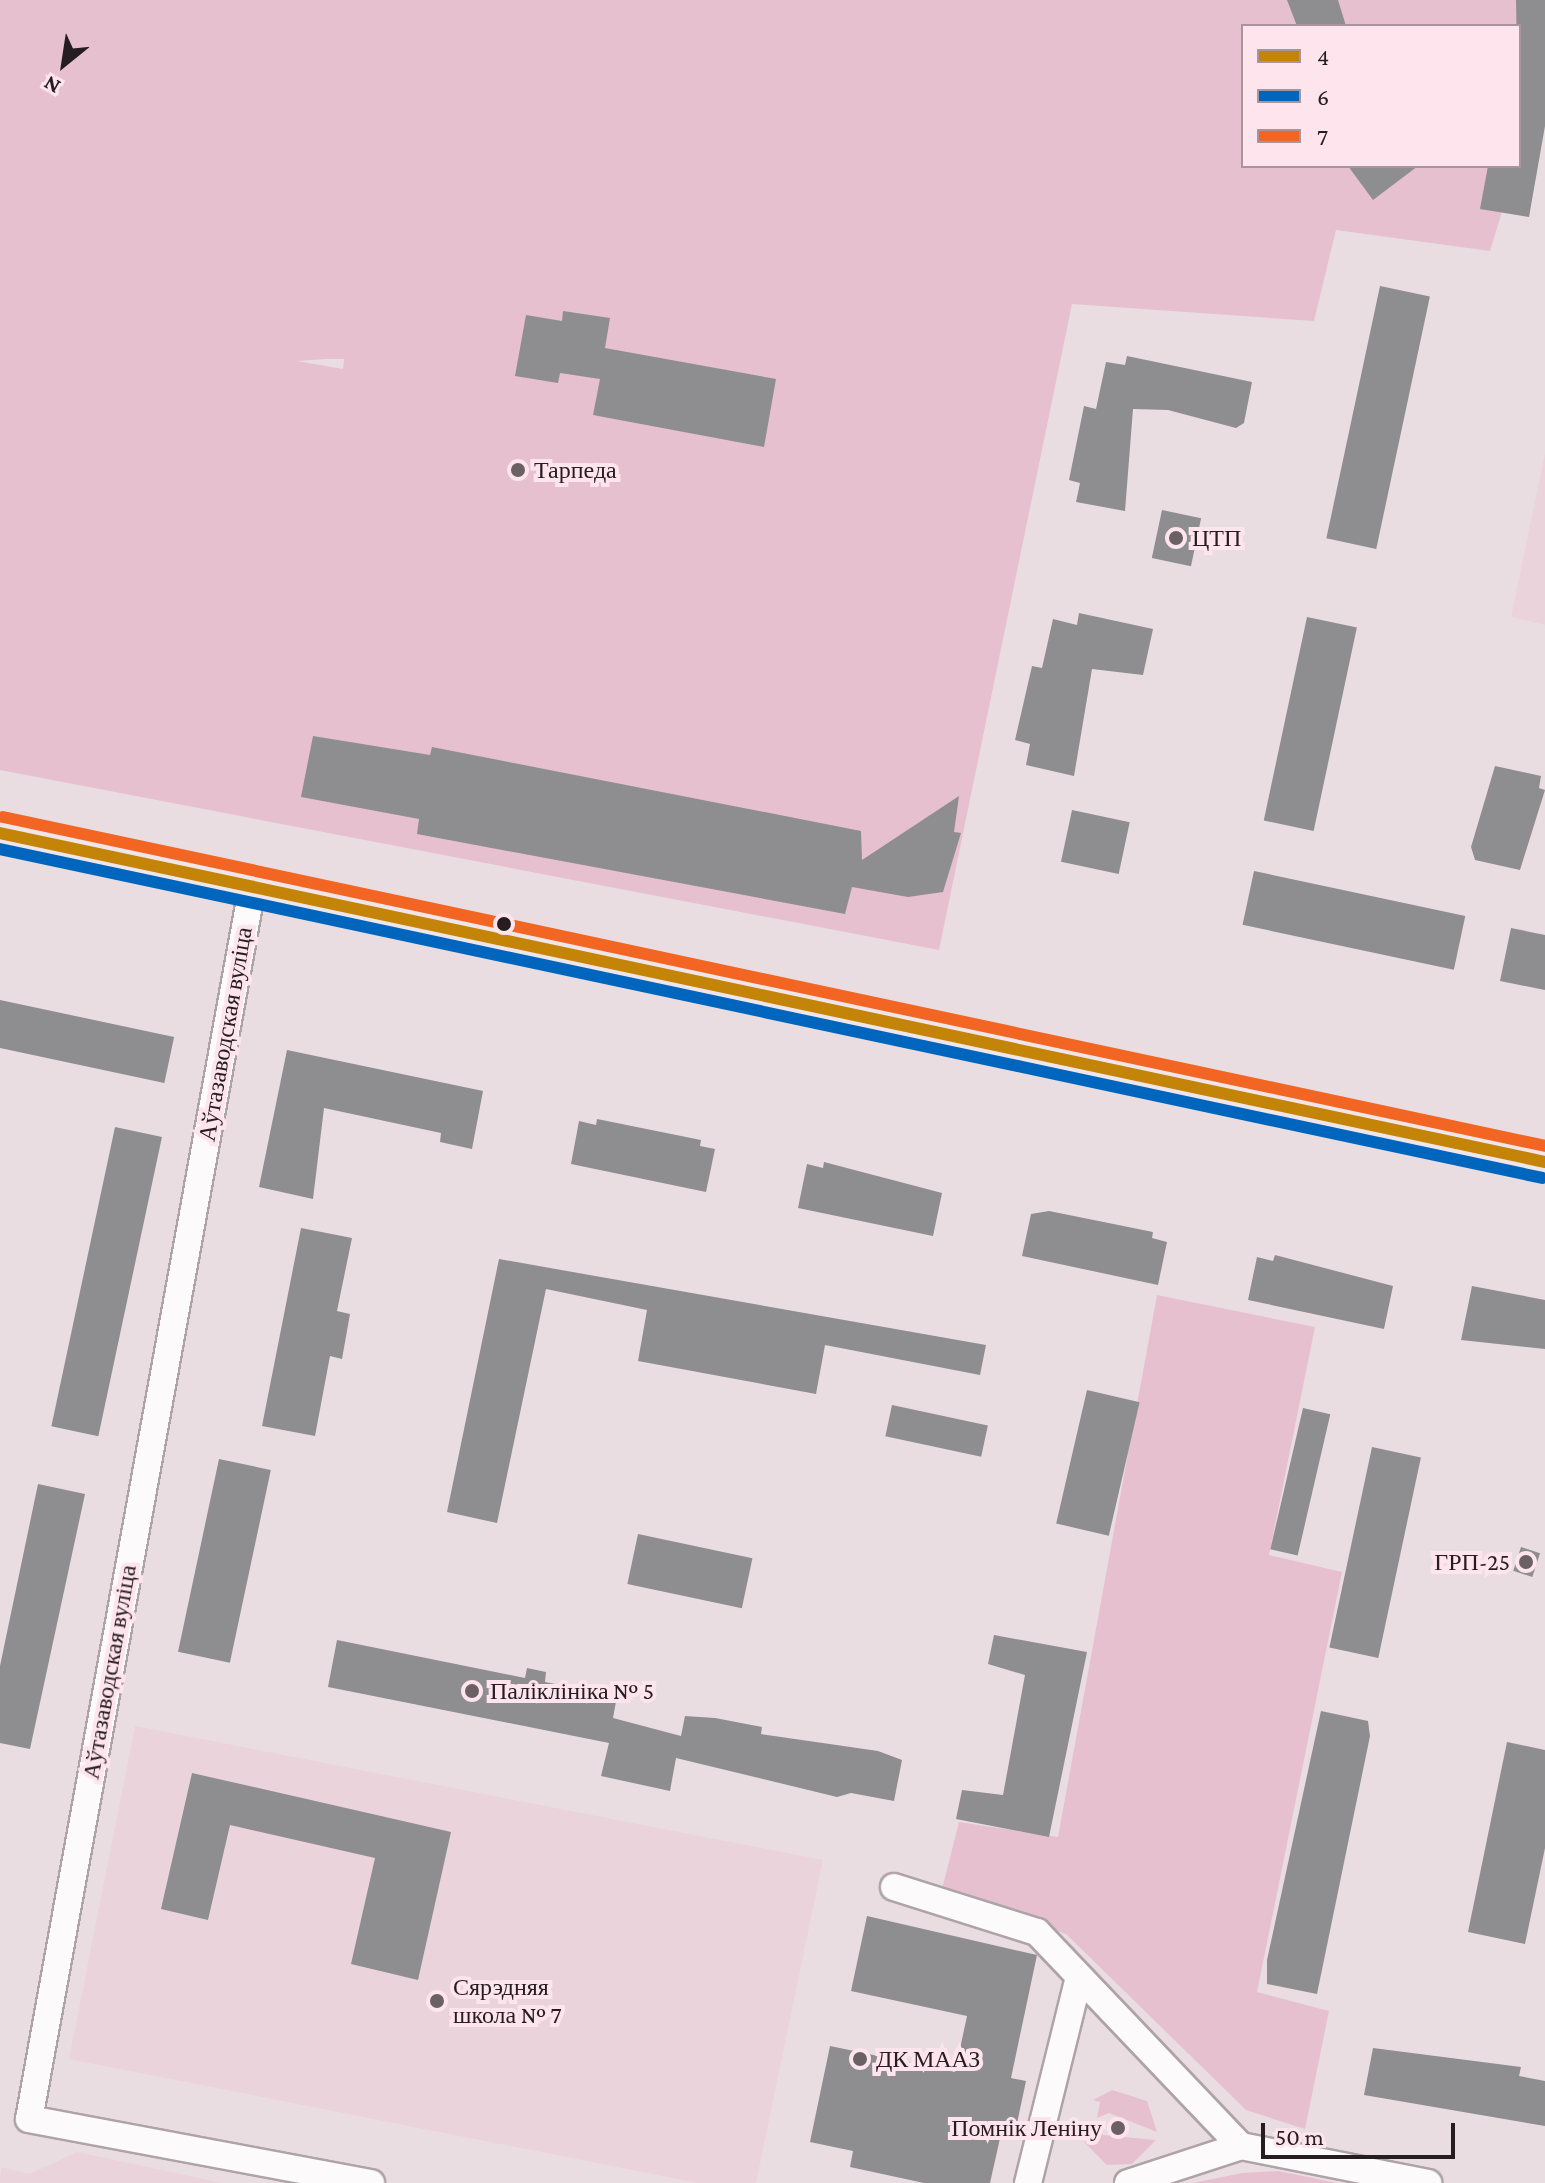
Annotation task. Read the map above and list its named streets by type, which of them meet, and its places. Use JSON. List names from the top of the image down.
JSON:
{
  "streets": {
    "street": ["Аўтазаводская вуліца"]
  },
  "places": [
    "Тарпеда",
    "ЦТП",
    "ГРП-25",
    "Паліклініка № 5",
    "Сярэдняя школа № 7",
    "ДК МААЗ",
    "Помнік Леніну"
  ],
  "lines": ["transit line 7", "transit line 4", "transit line 6"],
  "legend": ["4", "6", "7"],
  "scale_bar": "50 m",
  "north": "bottom left"
}
